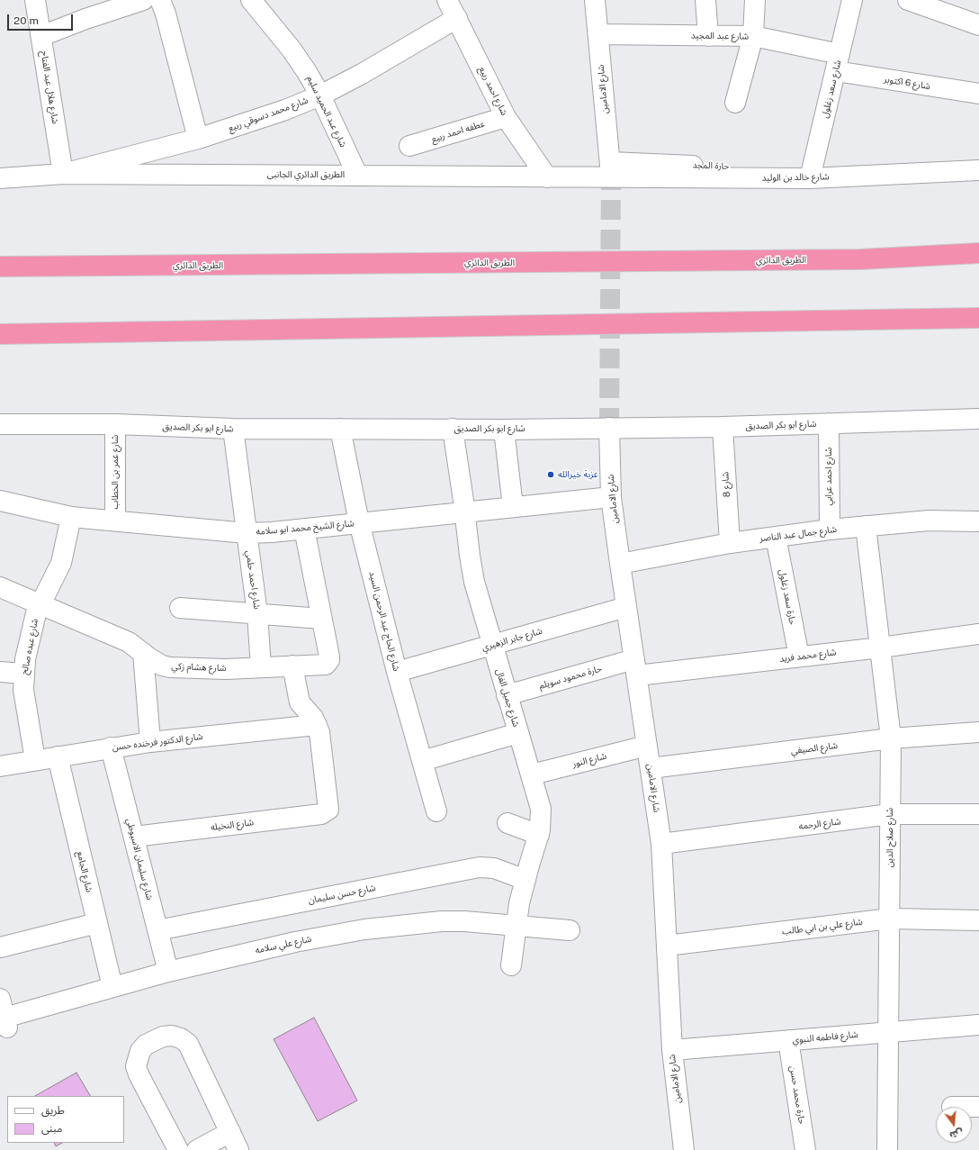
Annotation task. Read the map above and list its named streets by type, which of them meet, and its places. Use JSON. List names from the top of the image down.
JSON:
{
  "streets": {
    "highway": ["الطريق الدائري"],
    "street": [
      "شارع عبد المجيد",
      "شارع 6 اكتوبر",
      "شارع هلال عبد الفتاح",
      "شارع الامامين",
      "شارع سعد زغلول",
      "شارع احمد ربيع",
      "شارع عبد الحميد سليم",
      "شارع محمد دسوقي ربيع",
      "عطفه احمد ربيع",
      "الطريق الدائري الجانبى",
      "شارع خالد بن الوليد",
      "شارع ابو بكر الصديق",
      "شارع عمر بن الخطاب",
      "شارع احمد عرابي",
      "شارع 8",
      "شارع الشيخ محمد ابو سلامه",
      "شارع جمال عبد الناصر",
      "شارع احمد حلمي",
      "حارة سعد زغلول",
      "شارع الحاج عبد الرحمن السيد",
      "شارع جابر الزهيري",
      "شارع عبده صالح",
      "شارع محمد فريد",
      "شارع هشام زكي",
      "حارة محمود سويلم",
      "شارع جميل الفال",
      "شارع الدكتور فرخنده حسن",
      "شارع الصيفي",
      "شارع النور",
      "شارع الرحمه",
      "شارع النخيله",
      "شارع صلاح الدين",
      "شارع سليمان الاسيوطي",
      "شارع الجامع",
      "شارع حسن سليمان",
      "شارع علي بن ابي طالب",
      "شارع علي سلامه",
      "شارع فاطمه النبوي",
      "حارة محمد حسن"
    ]
  },
  "crossings": [
    ["شارع عبد المجيد", "شارع 6 اكتوبر"],
    ["شارع عبد المجيد", "شارع الامامين"],
    ["شارع عبد المجيد", "شارع سعد زغلول"],
    ["شارع 6 اكتوبر", "شارع سعد زغلول"],
    ["شارع هلال عبد الفتاح", "شارع محمد دسوقي ربيع"],
    ["شارع هلال عبد الفتاح", "الطريق الدائري الجانبى"],
    ["شارع الامامين", "الطريق الدائري الجانبى"],
    ["شارع الامامين", "شارع خالد بن الوليد"],
    ["شارع الامامين", "شارع ابو بكر الصديق"],
    ["شارع الامامين", "شارع الشيخ محمد ابو سلامه"],
    ["شارع الامامين", "شارع جمال عبد الناصر"],
    ["شارع الامامين", "شارع جابر الزهيري"],
    ["شارع الامامين", "شارع محمد فريد"],
    ["شارع الامامين", "حارة محمود سويلم"],
    ["شارع الامامين", "شارع الصيفي"],
    ["شارع الامامين", "شارع النور"],
    ["شارع الامامين", "شارع الرحمه"],
    ["شارع الامامين", "شارع علي بن ابي طالب"],
    ["شارع الامامين", "شارع فاطمه النبوي"],
    ["شارع سعد زغلول", "شارع خالد بن الوليد"],
    ["شارع احمد ربيع", "شارع محمد دسوقي ربيع"],
    ["شارع احمد ربيع", "عطفه احمد ربيع"],
    ["شارع احمد ربيع", "الطريق الدائري الجانبى"],
    ["شارع عبد الحميد سليم", "شارع محمد دسوقي ربيع"],
    ["شارع عبد الحميد سليم", "الطريق الدائري الجانبى"],
    ["شارع محمد دسوقي ربيع", "الطريق الدائري الجانبى"],
    ["الطريق الدائري الجانبى", "شارع خالد بن الوليد"],
    ["شارع ابو بكر الصديق", "شارع عمر بن الخطاب"],
    ["شارع ابو بكر الصديق", "شارع احمد عرابي"],
    ["شارع ابو بكر الصديق", "شارع 8"],
    ["شارع ابو بكر الصديق", "شارع احمد حلمي"],
    ["شارع ابو بكر الصديق", "شارع الحاج عبد الرحمن السيد"],
    ["شارع ابو بكر الصديق", "شارع جميل الفال"],
    ["شارع عمر بن الخطاب", "شارع الشيخ محمد ابو سلامه"],
    ["شارع احمد عرابي", "شارع جمال عبد الناصر"],
    ["شارع 8", "شارع جمال عبد الناصر"],
    ["شارع الشيخ محمد ابو سلامه", "شارع احمد حلمي"],
    ["شارع الشيخ محمد ابو سلامه", "شارع الحاج عبد الرحمن السيد"],
    ["شارع الشيخ محمد ابو سلامه", "شارع عبده صالح"],
    ["شارع الشيخ محمد ابو سلامه", "شارع جميل الفال"],
    ["شارع جمال عبد الناصر", "حارة سعد زغلول"],
    ["شارع جمال عبد الناصر", "شارع صلاح الدين"],
    ["شارع احمد حلمي", "شارع هشام زكي"],
    ["حارة سعد زغلول", "شارع محمد فريد"],
    ["شارع الحاج عبد الرحمن السيد", "شارع جابر الزهيري"],
    ["شارع جابر الزهيري", "شارع جميل الفال"],
    ["شارع عبده صالح", "شارع هشام زكي"],
    ["شارع عبده صالح", "شارع الدكتور فرخنده حسن"],
    ["شارع محمد فريد", "حارة محمود سويلم"],
    ["شارع محمد فريد", "شارع صلاح الدين"],
    ["حارة محمود سويلم", "شارع جميل الفال"],
    ["شارع جميل الفال", "شارع النور"],
    ["شارع جميل الفال", "شارع حسن سليمان"],
    ["شارع جميل الفال", "شارع علي سلامه"],
    ["شارع الدكتور فرخنده حسن", "شارع النخيله"],
    ["شارع الدكتور فرخنده حسن", "شارع سليمان الاسيوطي"],
    ["شارع الدكتور فرخنده حسن", "شارع الجامع"],
    ["شارع الصيفي", "شارع صلاح الدين"],
    ["شارع الرحمه", "شارع صلاح الدين"],
    ["شارع النخيله", "شارع سليمان الاسيوطي"],
    ["شارع صلاح الدين", "شارع علي بن ابي طالب"],
    ["شارع صلاح الدين", "شارع فاطمه النبوي"],
    ["شارع سليمان الاسيوطي", "شارع حسن سليمان"],
    ["شارع سليمان الاسيوطي", "شارع علي سلامه"],
    ["شارع الجامع", "شارع علي سلامه"],
    ["شارع فاطمه النبوي", "حارة محمد حسن"]
  ],
  "places": ["عزبة خيرالله"],
  "legend": ["طريق", "مبنى"],
  "scale_bar": "20 m",
  "north": "bottom"
}
